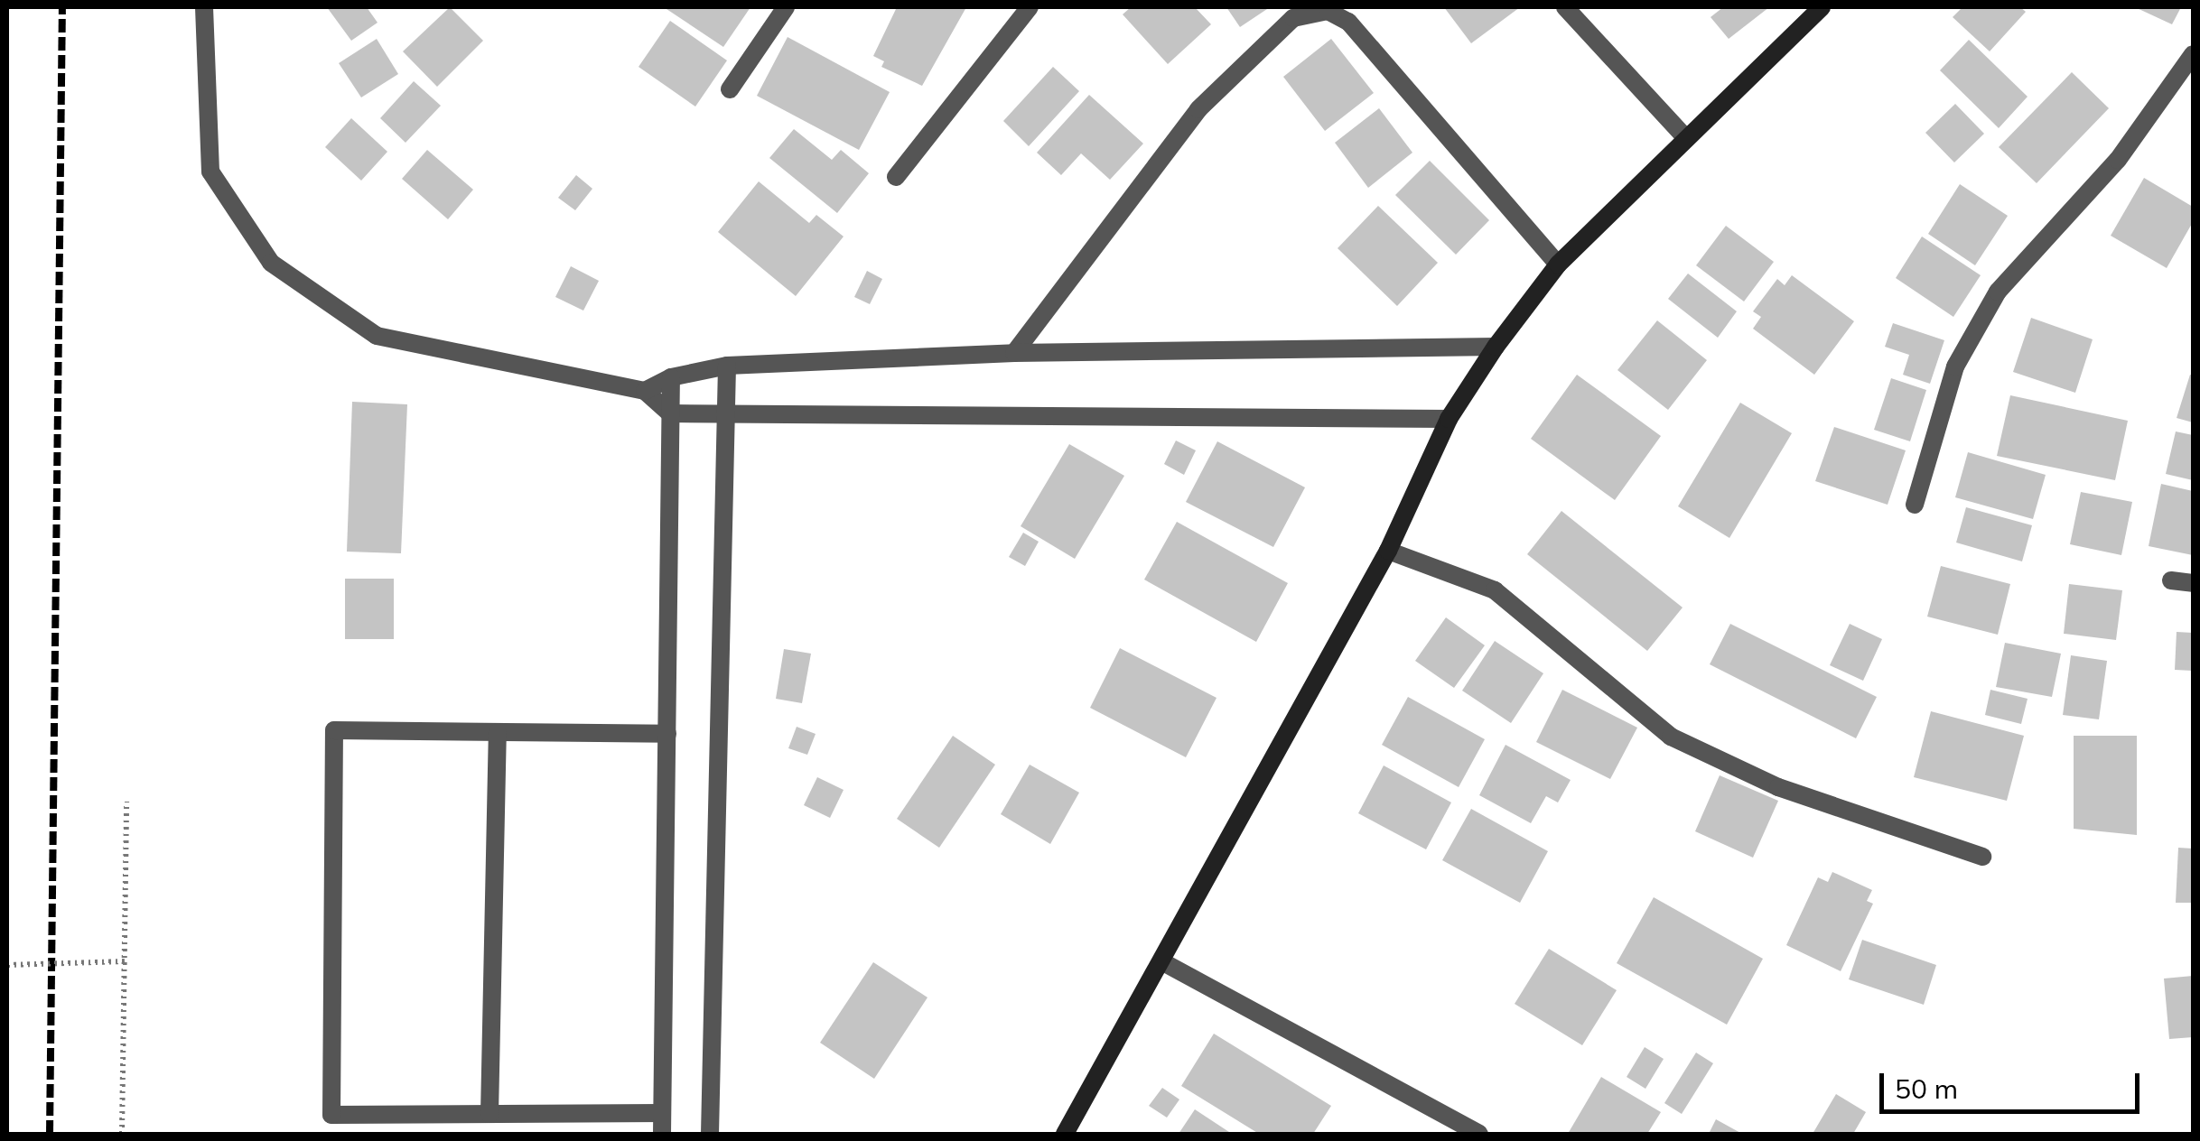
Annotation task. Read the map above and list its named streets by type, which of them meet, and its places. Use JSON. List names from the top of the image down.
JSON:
{
  "scale_bar": "50 m"
}
